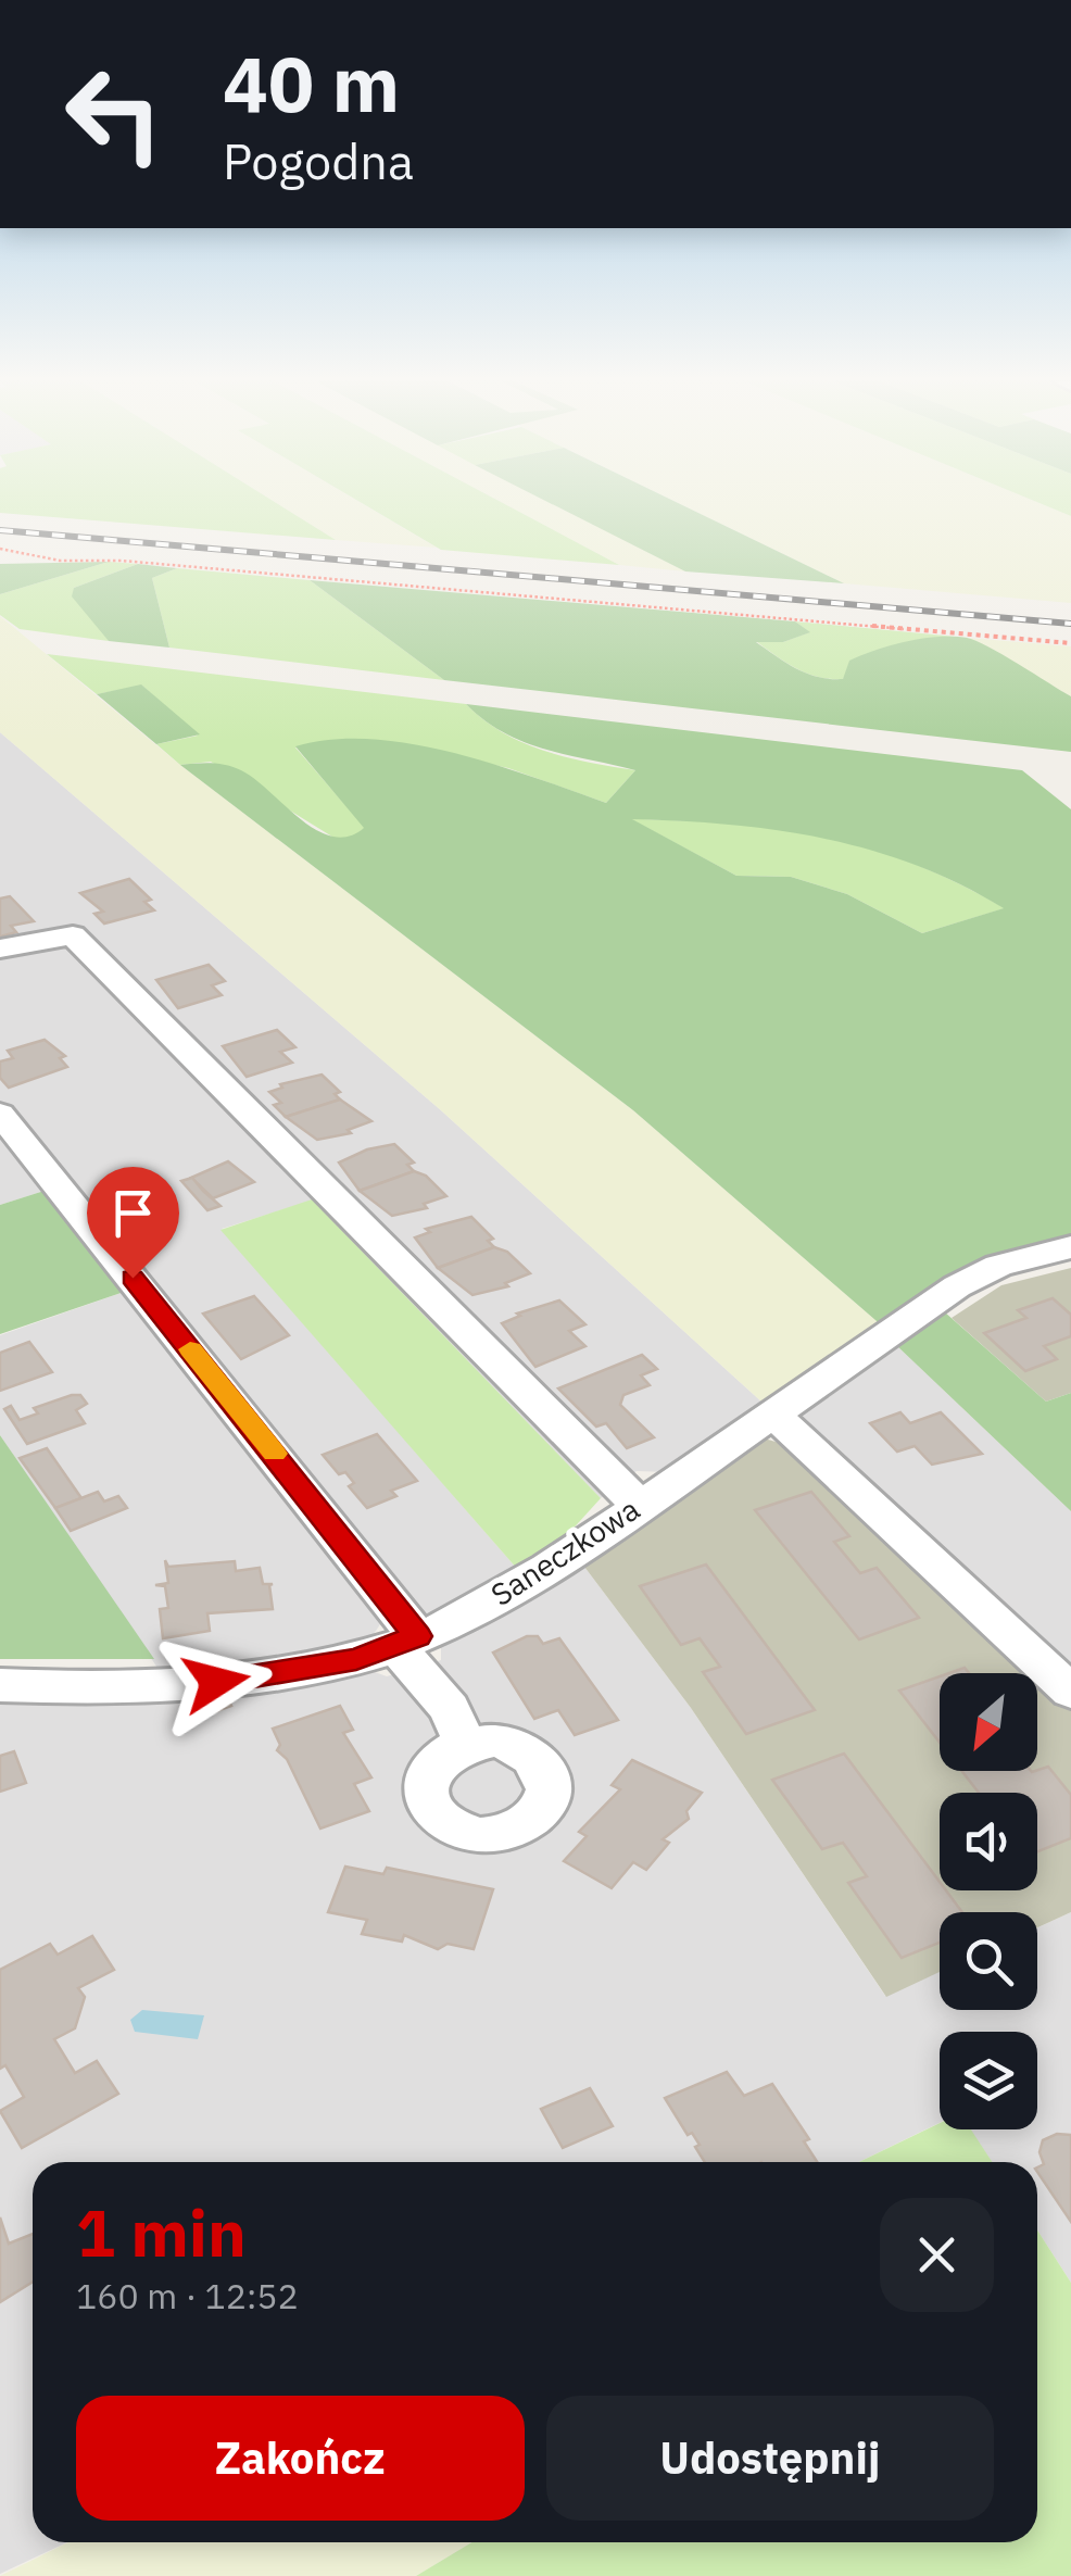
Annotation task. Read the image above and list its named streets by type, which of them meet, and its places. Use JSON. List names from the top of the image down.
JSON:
{
  "streets": {
    "street": ["Saneczkowa"]
  },
  "north": "bottom left",
  "page": {
    "turn": ["40 m", "Pogodna"],
    "heading": ["1 min", "160 m · 12:52"],
    "buttons": ["Zakończ", "Udostępnij"]
  }
}
